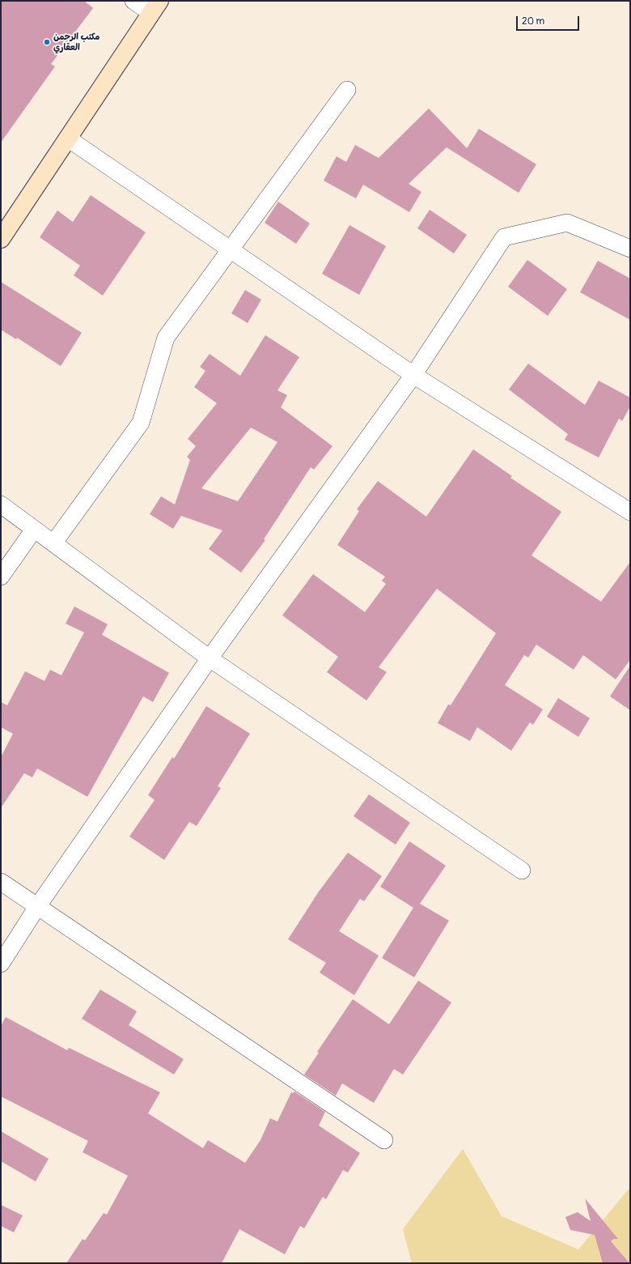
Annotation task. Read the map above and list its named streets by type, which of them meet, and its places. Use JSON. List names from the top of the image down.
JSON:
{
  "places": ["مكتب الرحمن العقاري"],
  "scale_bar": "20 m"
}
